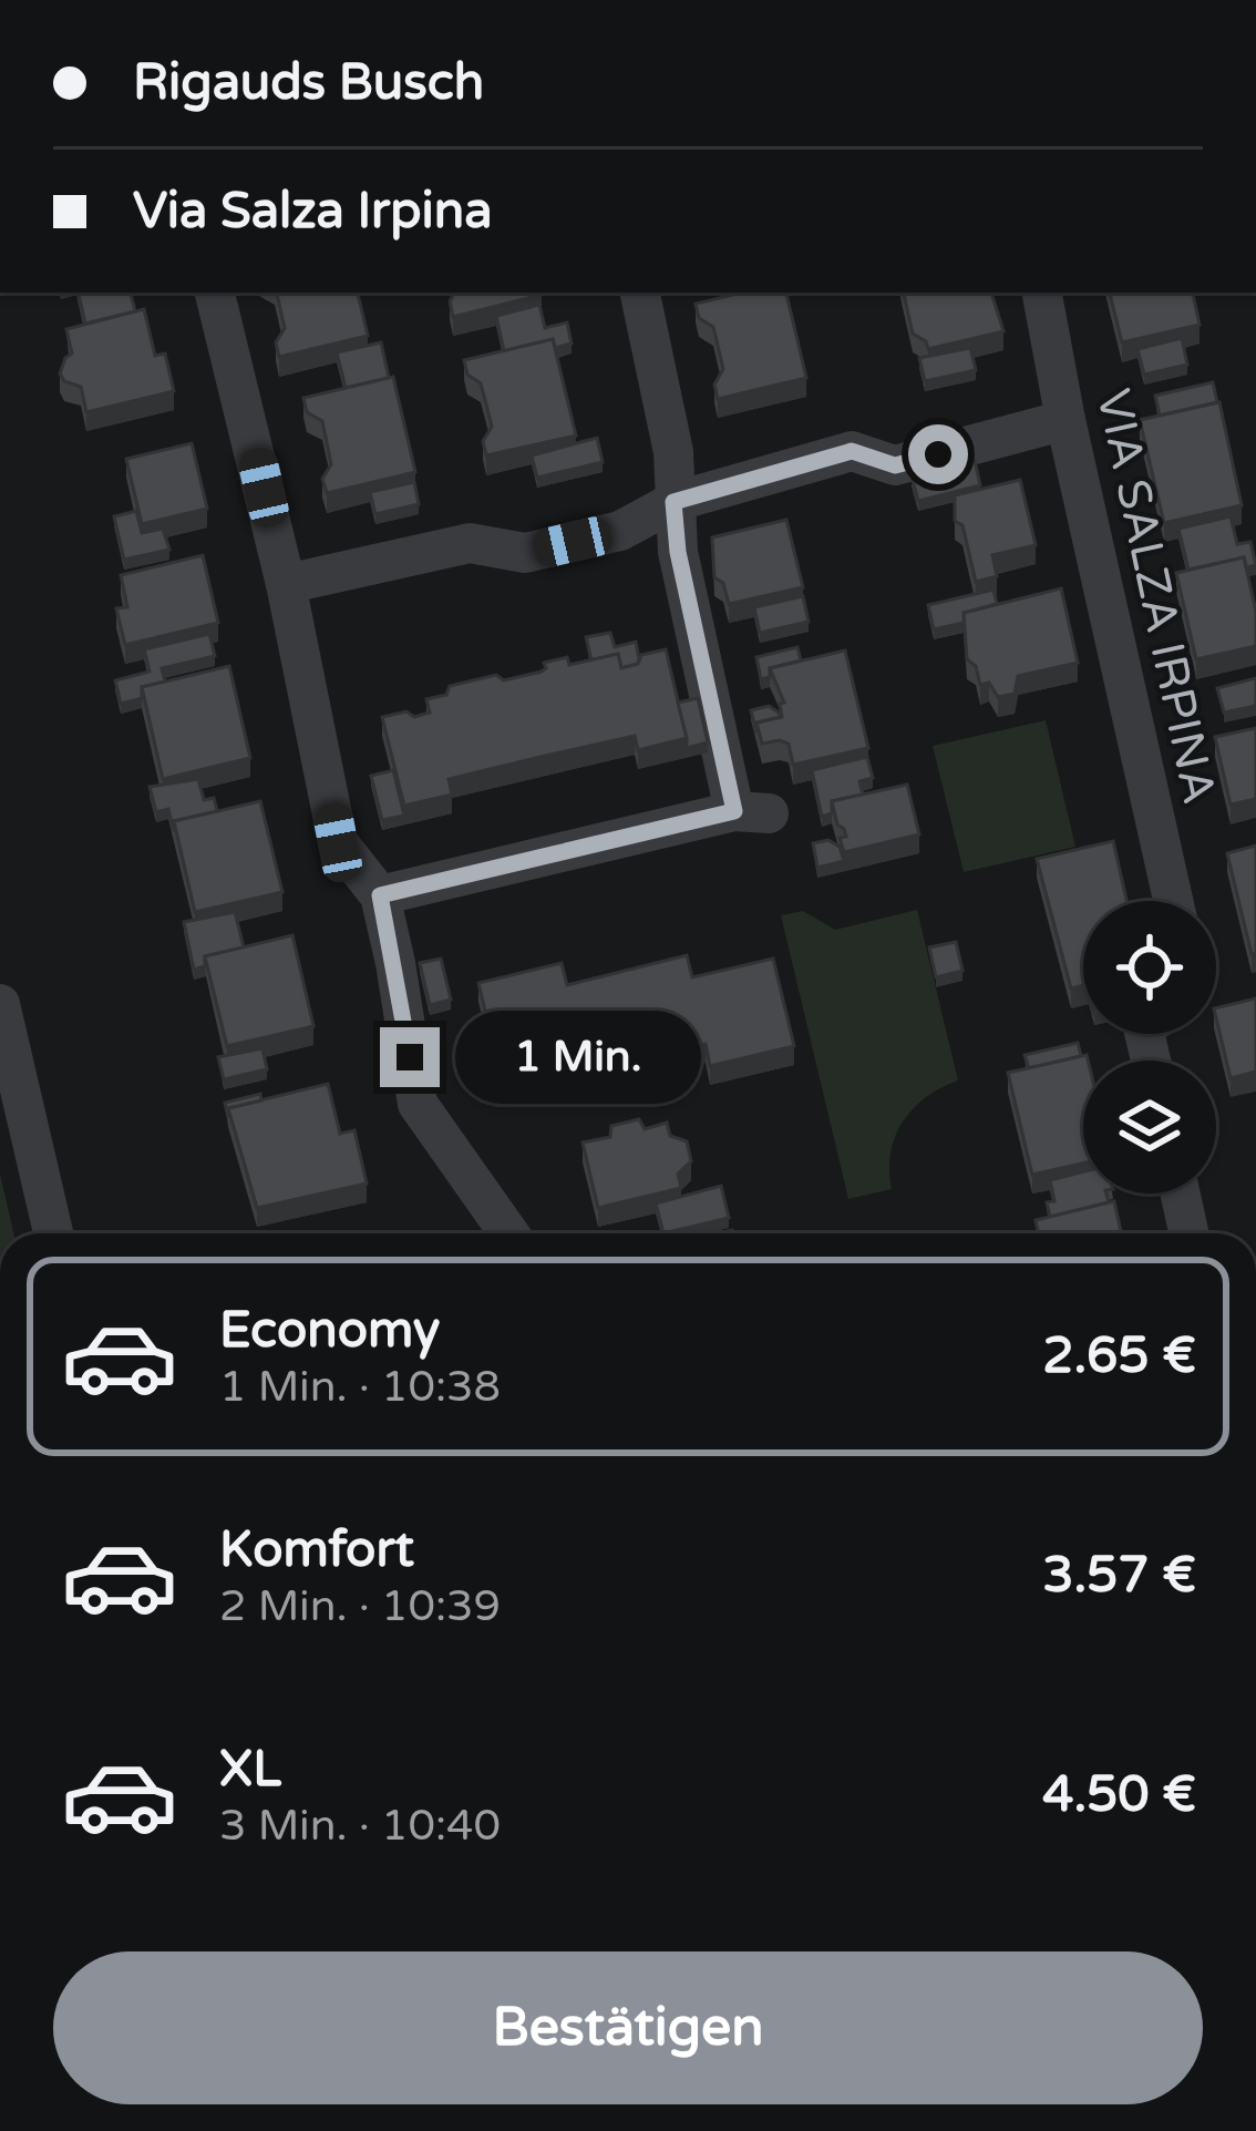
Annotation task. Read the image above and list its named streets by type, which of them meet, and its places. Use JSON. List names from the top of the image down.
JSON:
{
  "streets": {
    "street": ["VIA SALZA IRPINA"]
  },
  "page": {
    "banner": ["Rigauds Busch", "Via Salza Irpina"],
    "bubble": "1 Min.",
    "list": [
      {
        "name": "Economy",
        "note": "1 Min. · 10:38",
        "value": "2.65 €"
      },
      {
        "name": "Komfort",
        "note": "2 Min. · 10:39",
        "value": "3.57 €"
      },
      {
        "name": "XL",
        "note": "3 Min. · 10:40",
        "value": "4.50 €"
      }
    ],
    "buttons": "Bestätigen"
  }
}
